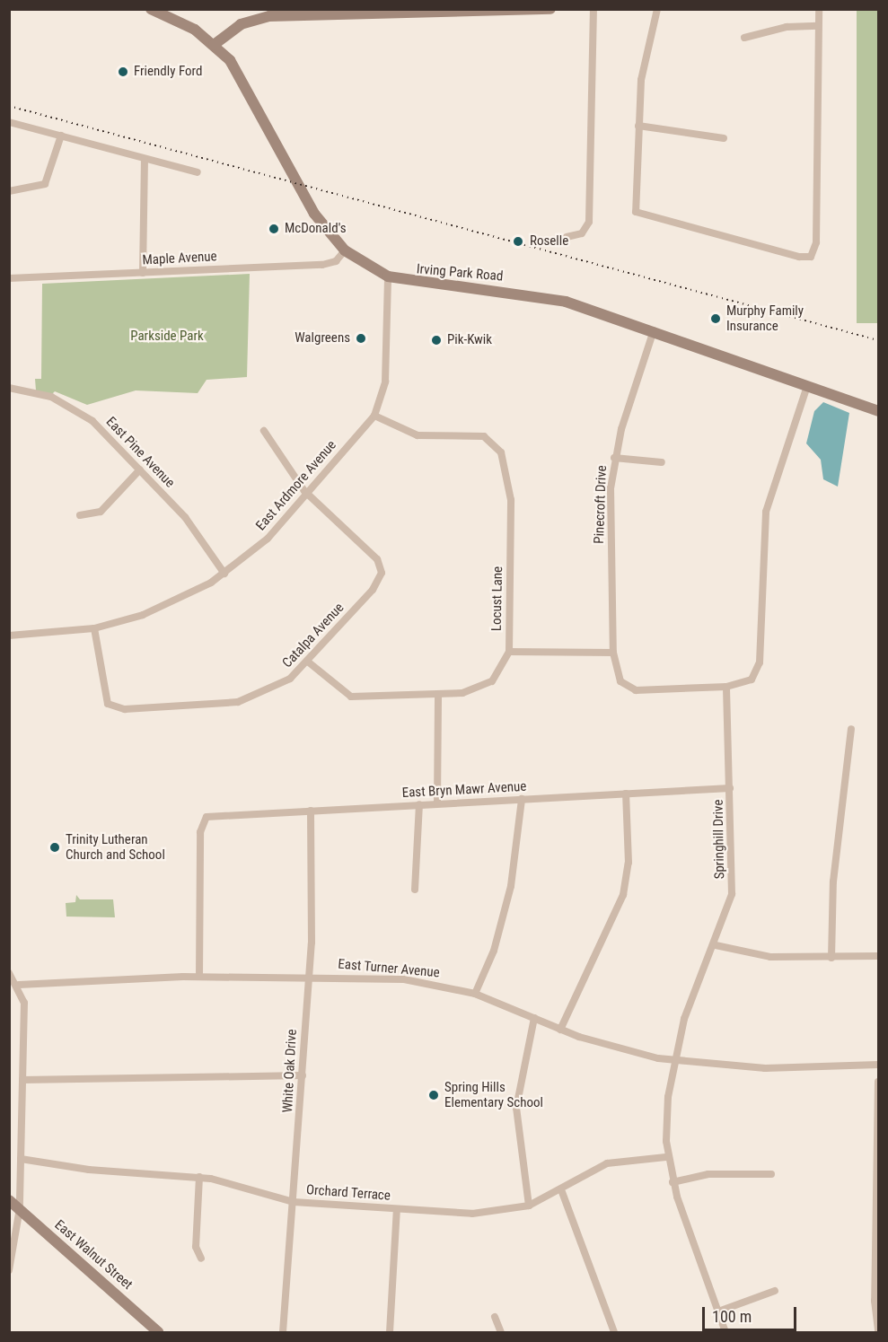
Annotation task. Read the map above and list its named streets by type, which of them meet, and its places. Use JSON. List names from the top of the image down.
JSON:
{
  "streets": {
    "main road": ["Irving Park Road", "East Walnut Street"],
    "street": [
      "Maple Avenue",
      "East Pine Avenue",
      "East Ardmore Avenue",
      "Pinecroft Drive",
      "Locust Lane",
      "Catalpa Avenue",
      "East Bryn Mawr Avenue",
      "Springhill Drive",
      "East Turner Avenue",
      "White Oak Drive",
      "Orchard Terrace"
    ]
  },
  "crossings": [
    ["Maple Avenue", "Irving Park Road"],
    ["Irving Park Road", "East Ardmore Avenue"],
    ["Irving Park Road", "Pinecroft Drive"],
    ["East Pine Avenue", "East Ardmore Avenue"],
    ["East Ardmore Avenue", "Locust Lane"],
    ["East Ardmore Avenue", "Catalpa Avenue"],
    ["Pinecroft Drive", "Springhill Drive"],
    ["Locust Lane", "Catalpa Avenue"],
    ["East Bryn Mawr Avenue", "Springhill Drive"],
    ["East Bryn Mawr Avenue", "East Turner Avenue"],
    ["East Bryn Mawr Avenue", "White Oak Drive"],
    ["Springhill Drive", "East Turner Avenue"],
    ["Springhill Drive", "Orchard Terrace"],
    ["East Turner Avenue", "White Oak Drive"],
    ["White Oak Drive", "Orchard Terrace"]
  ],
  "parks": ["Parkside Park"],
  "places": [
    "Friendly Ford",
    "McDonald's",
    "Roselle",
    "Murphy Family Insurance",
    "Walgreens",
    "Pik-Kwik",
    "Trinity Lutheran Church and School",
    "Spring Hills Elementary School"
  ],
  "scale_bar": "100 m"
}
